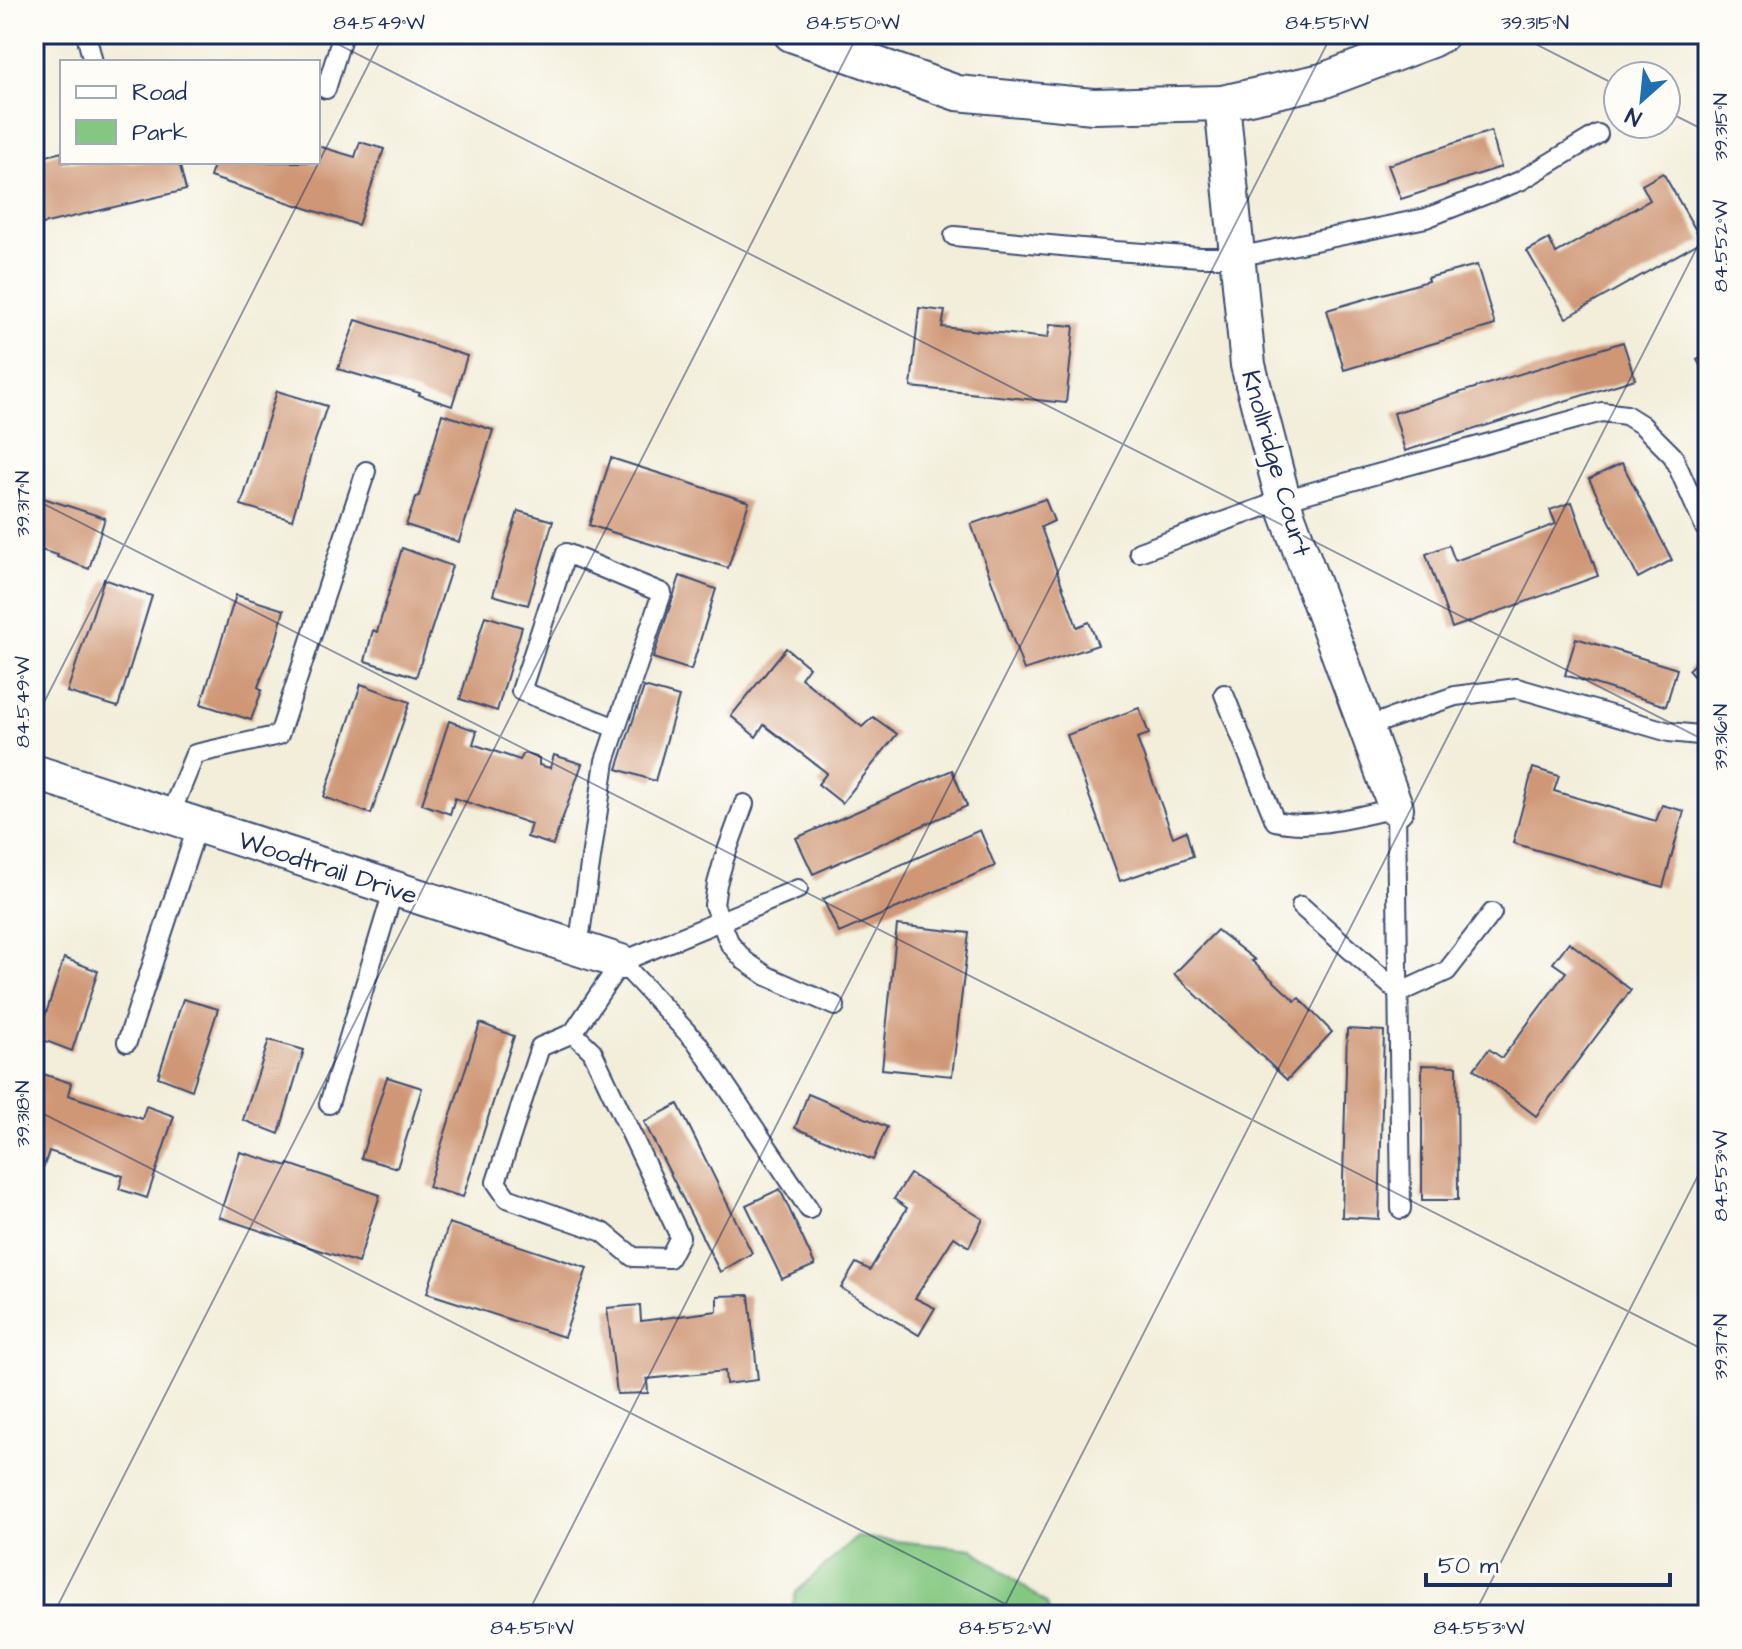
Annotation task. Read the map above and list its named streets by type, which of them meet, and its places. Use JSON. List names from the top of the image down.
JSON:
{
  "streets": {
    "street": ["Knollridge Court", "Woodtrail Drive"]
  },
  "legend": ["Road", "Park"],
  "scale_bar": "50 m",
  "north": "bottom left",
  "coordinates": [
    "84.549°W",
    "84.550°W",
    "84.551°W",
    "39.315°N",
    "84.552°W",
    "39.317°N",
    "39.316°N",
    "39.318°N",
    "84.553°W"
  ]
}
